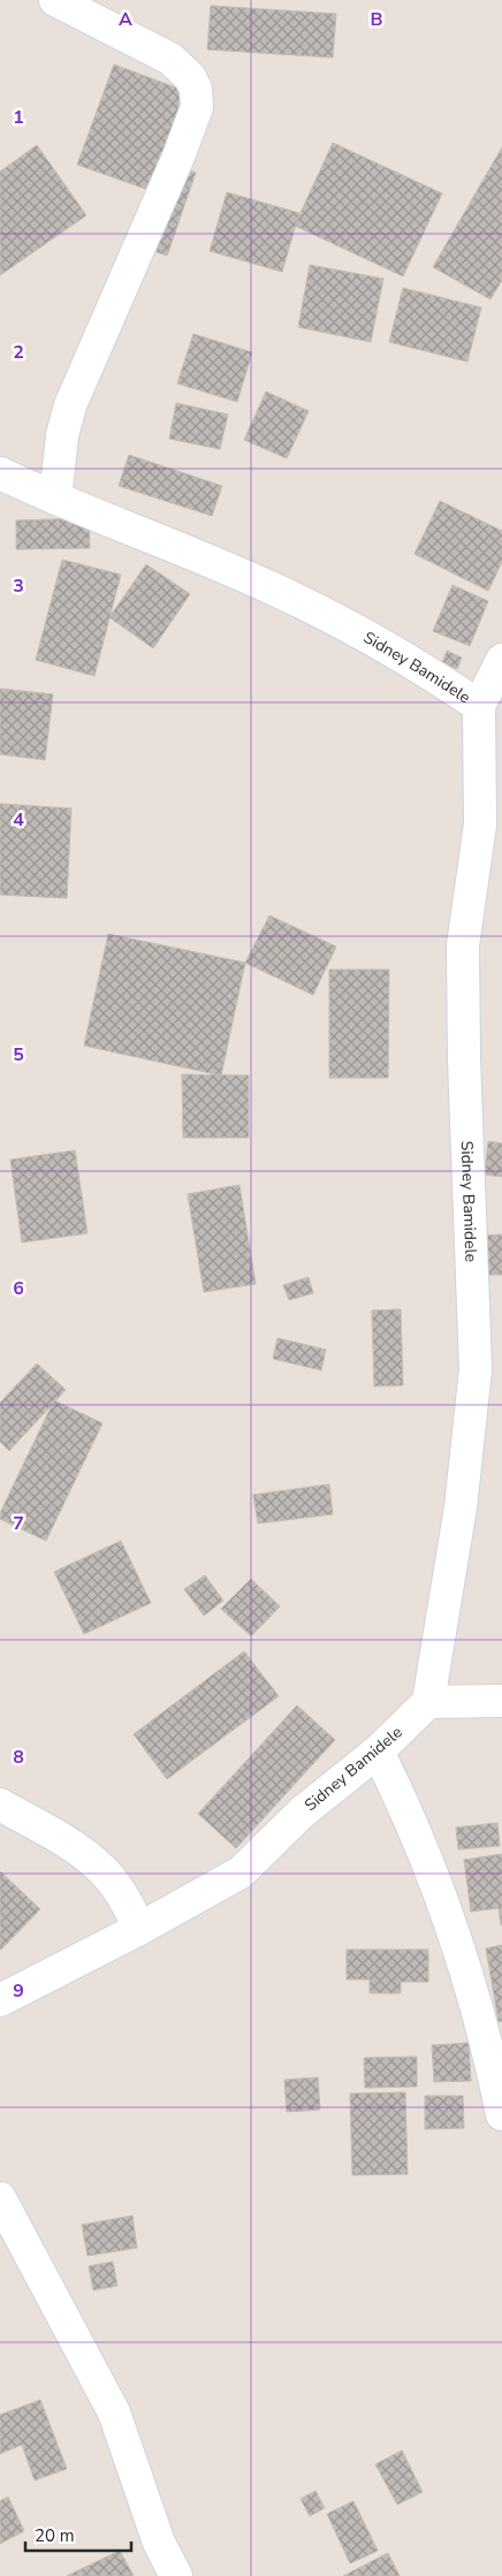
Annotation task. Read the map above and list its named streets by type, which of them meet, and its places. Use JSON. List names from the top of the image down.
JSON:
{
  "streets": {
    "street": ["Sidney Bamidele"]
  },
  "scale_bar": "20 m",
  "grid": {
    "columns": ["A", "B"],
    "rows": [
      "1",
      "2",
      "3",
      "4",
      "5",
      "6",
      "7",
      "8",
      "9"
    ]
  }
}
